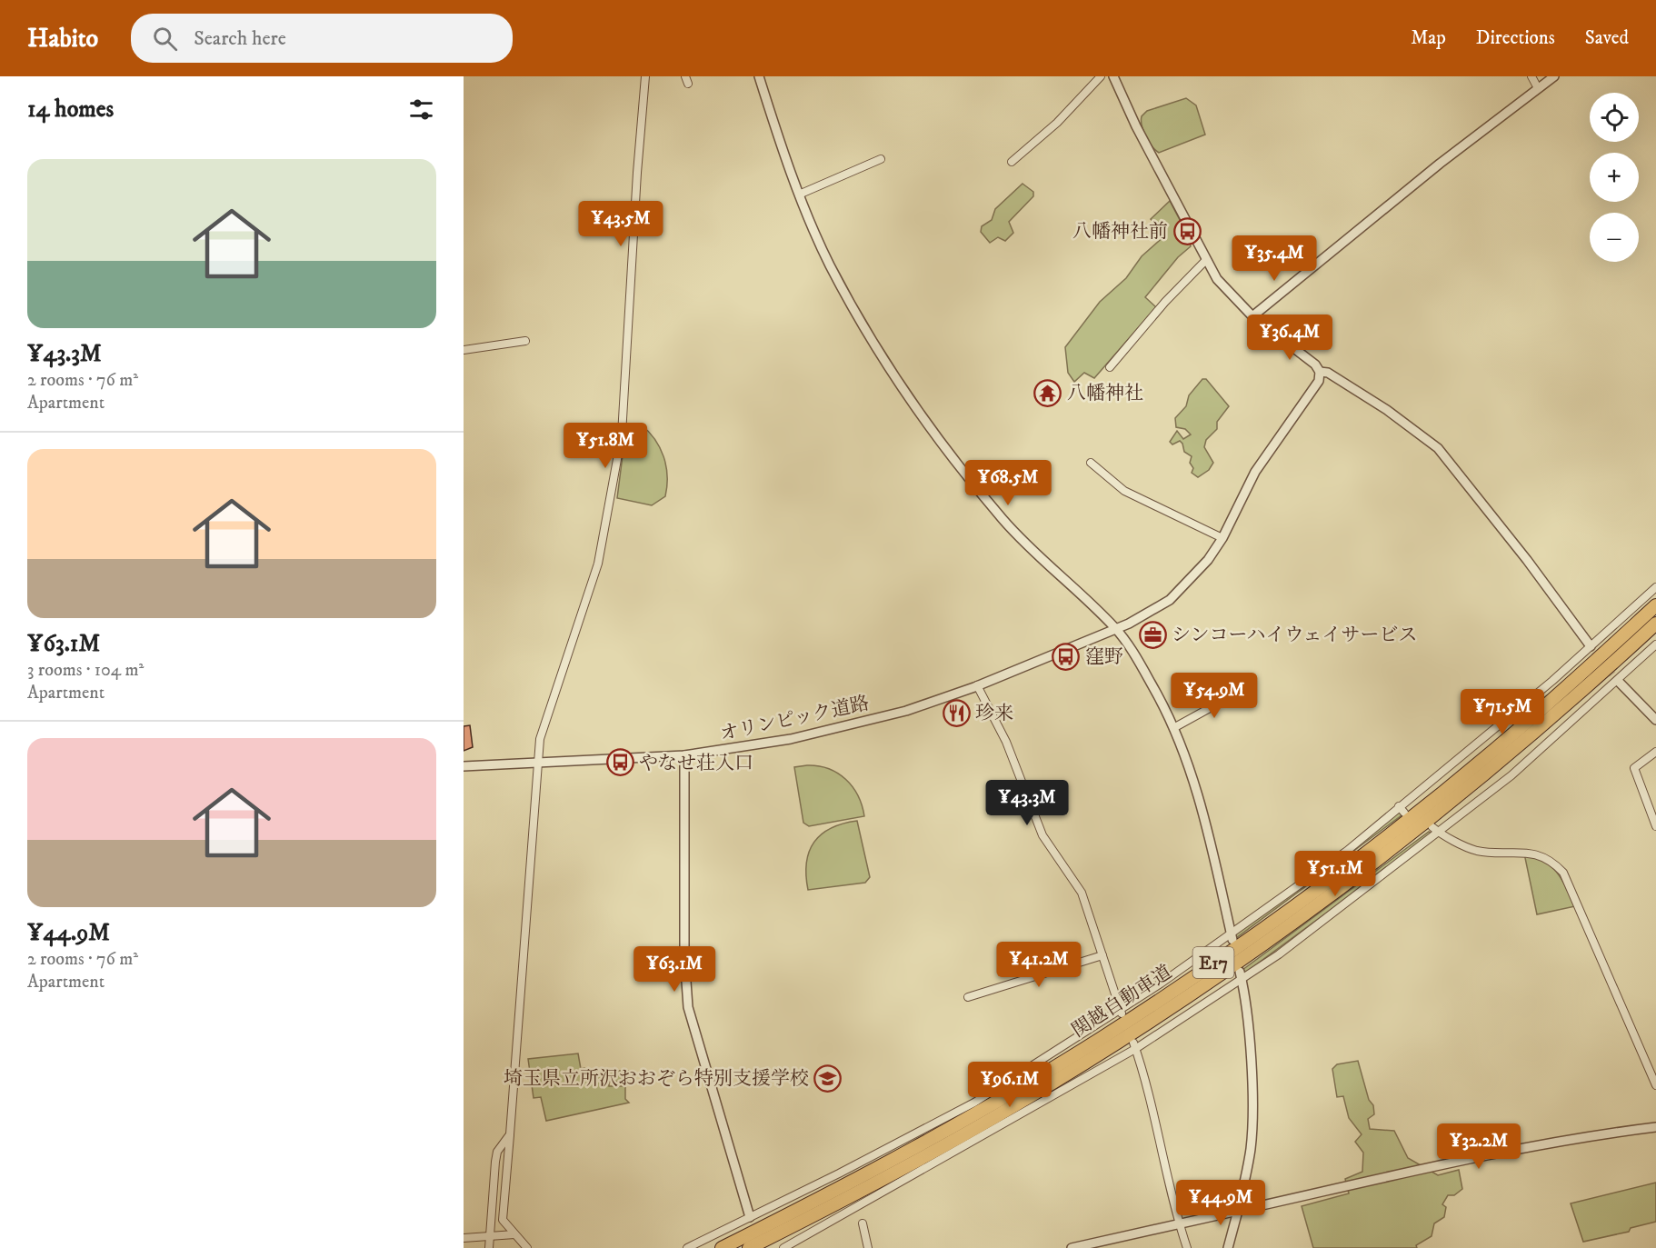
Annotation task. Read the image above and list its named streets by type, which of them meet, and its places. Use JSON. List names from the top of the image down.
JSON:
{
  "streets": {
    "highway": ["E17", "関越自動車道"],
    "street": ["オリンピック道路"]
  },
  "places": {
    "bus stop": ["八幡神社前", "窪野", "やなせ荘入口"],
    "temple": ["八幡神社"],
    "office": ["シンコーハイウェイサービス"],
    "restaurant": ["珍来"],
    "school or university": ["埼玉県立所沢おおぞら特別支援学校"]
  },
  "page": {
    "header": "Habito",
    "search": "Search here",
    "nav": ["Map", "Directions", "Saved"],
    "heading": "14 homes",
    "map_buttons": ["+", "−"],
    "list": [
      {
        "name": "¥43.3M",
        "note": "2 rooms · 76 m² · Apartment"
      },
      {
        "name": "¥63.1M",
        "note": "3 rooms · 104 m² · Apartment"
      },
      {
        "name": "¥44.9M",
        "note": "2 rooms · 76 m² · Apartment"
      }
    ],
    "price": [
      "¥43.5M",
      "¥35.4M",
      "¥36.4M",
      "¥51.8M",
      "¥68.5M",
      "¥54.9M",
      "¥71.5M",
      "¥43.3M",
      "¥51.1M",
      "¥41.2M",
      "¥63.1M",
      "¥96.1M",
      "¥32.2M",
      "¥44.9M"
    ]
  }
}
